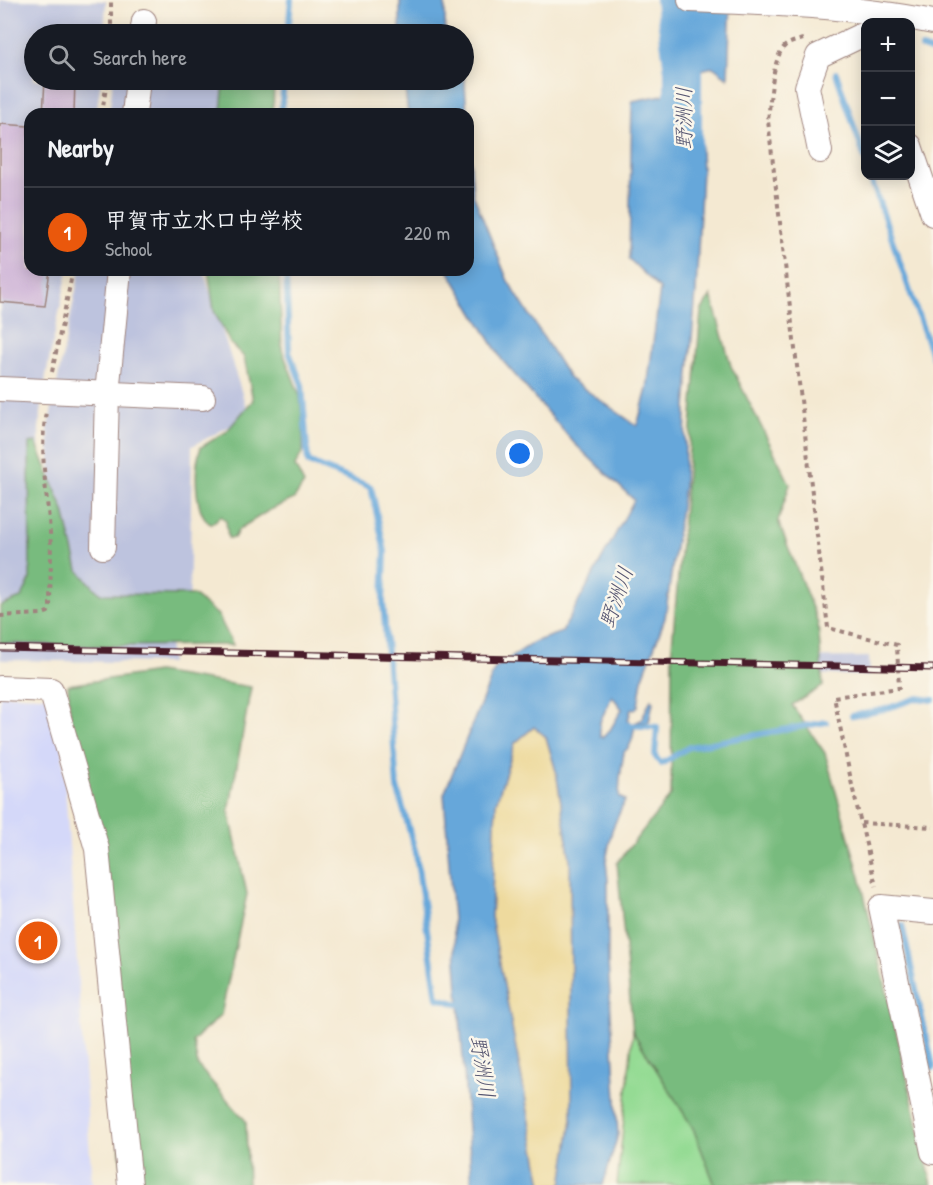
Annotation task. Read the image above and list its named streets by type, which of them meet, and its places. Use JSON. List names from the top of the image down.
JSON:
{
  "water": ["野洲川"],
  "page": {
    "map_buttons": ["+", "−"],
    "search": "Search here",
    "heading": "Nearby",
    "list": [
      {
        "mark": "1",
        "name": "甲賀市立水口中学校",
        "note": "School",
        "value": "220 m"
      }
    ],
    "pins": "1"
  }
}
